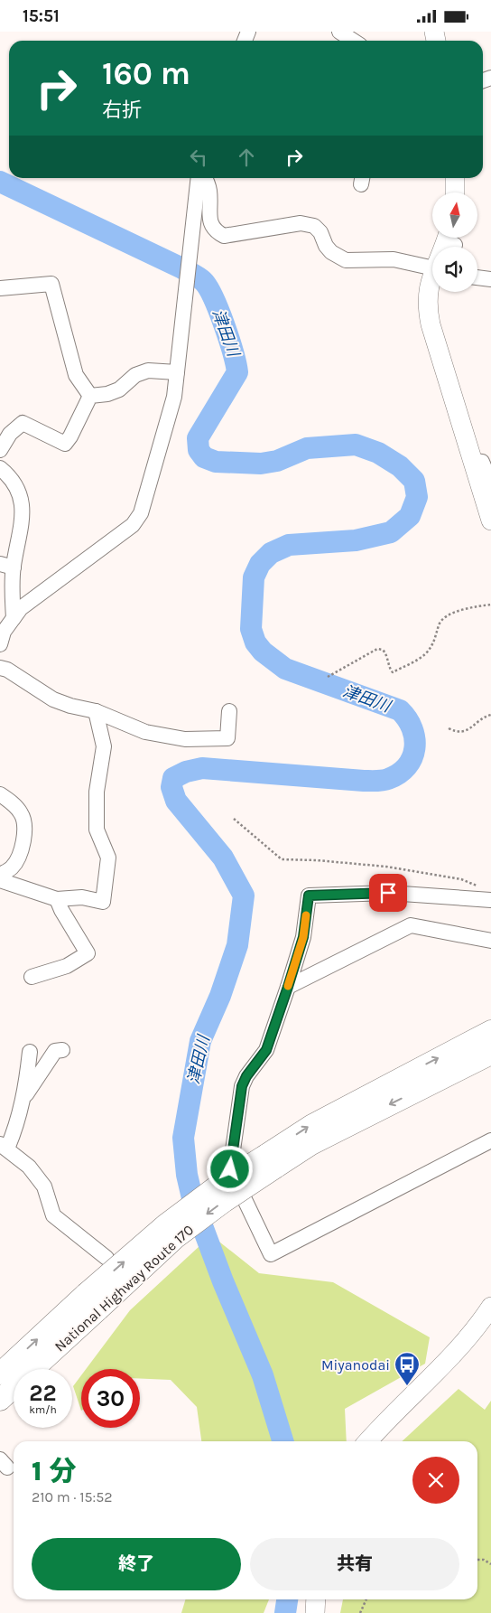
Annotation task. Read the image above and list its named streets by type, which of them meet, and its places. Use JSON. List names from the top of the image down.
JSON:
{
  "streets": {
    "highway": ["National Highway Route 170"]
  },
  "water": ["津田川"],
  "places": {
    "bus stop": ["Miyanodai"]
  },
  "north": "top",
  "page": {
    "status": "15:51",
    "turn": ["160 m", "右折"],
    "speed": "22 km/h",
    "limit": "30",
    "heading": ["1 分", "210 m · 15:52"],
    "buttons": ["終了", "共有"]
  }
}
